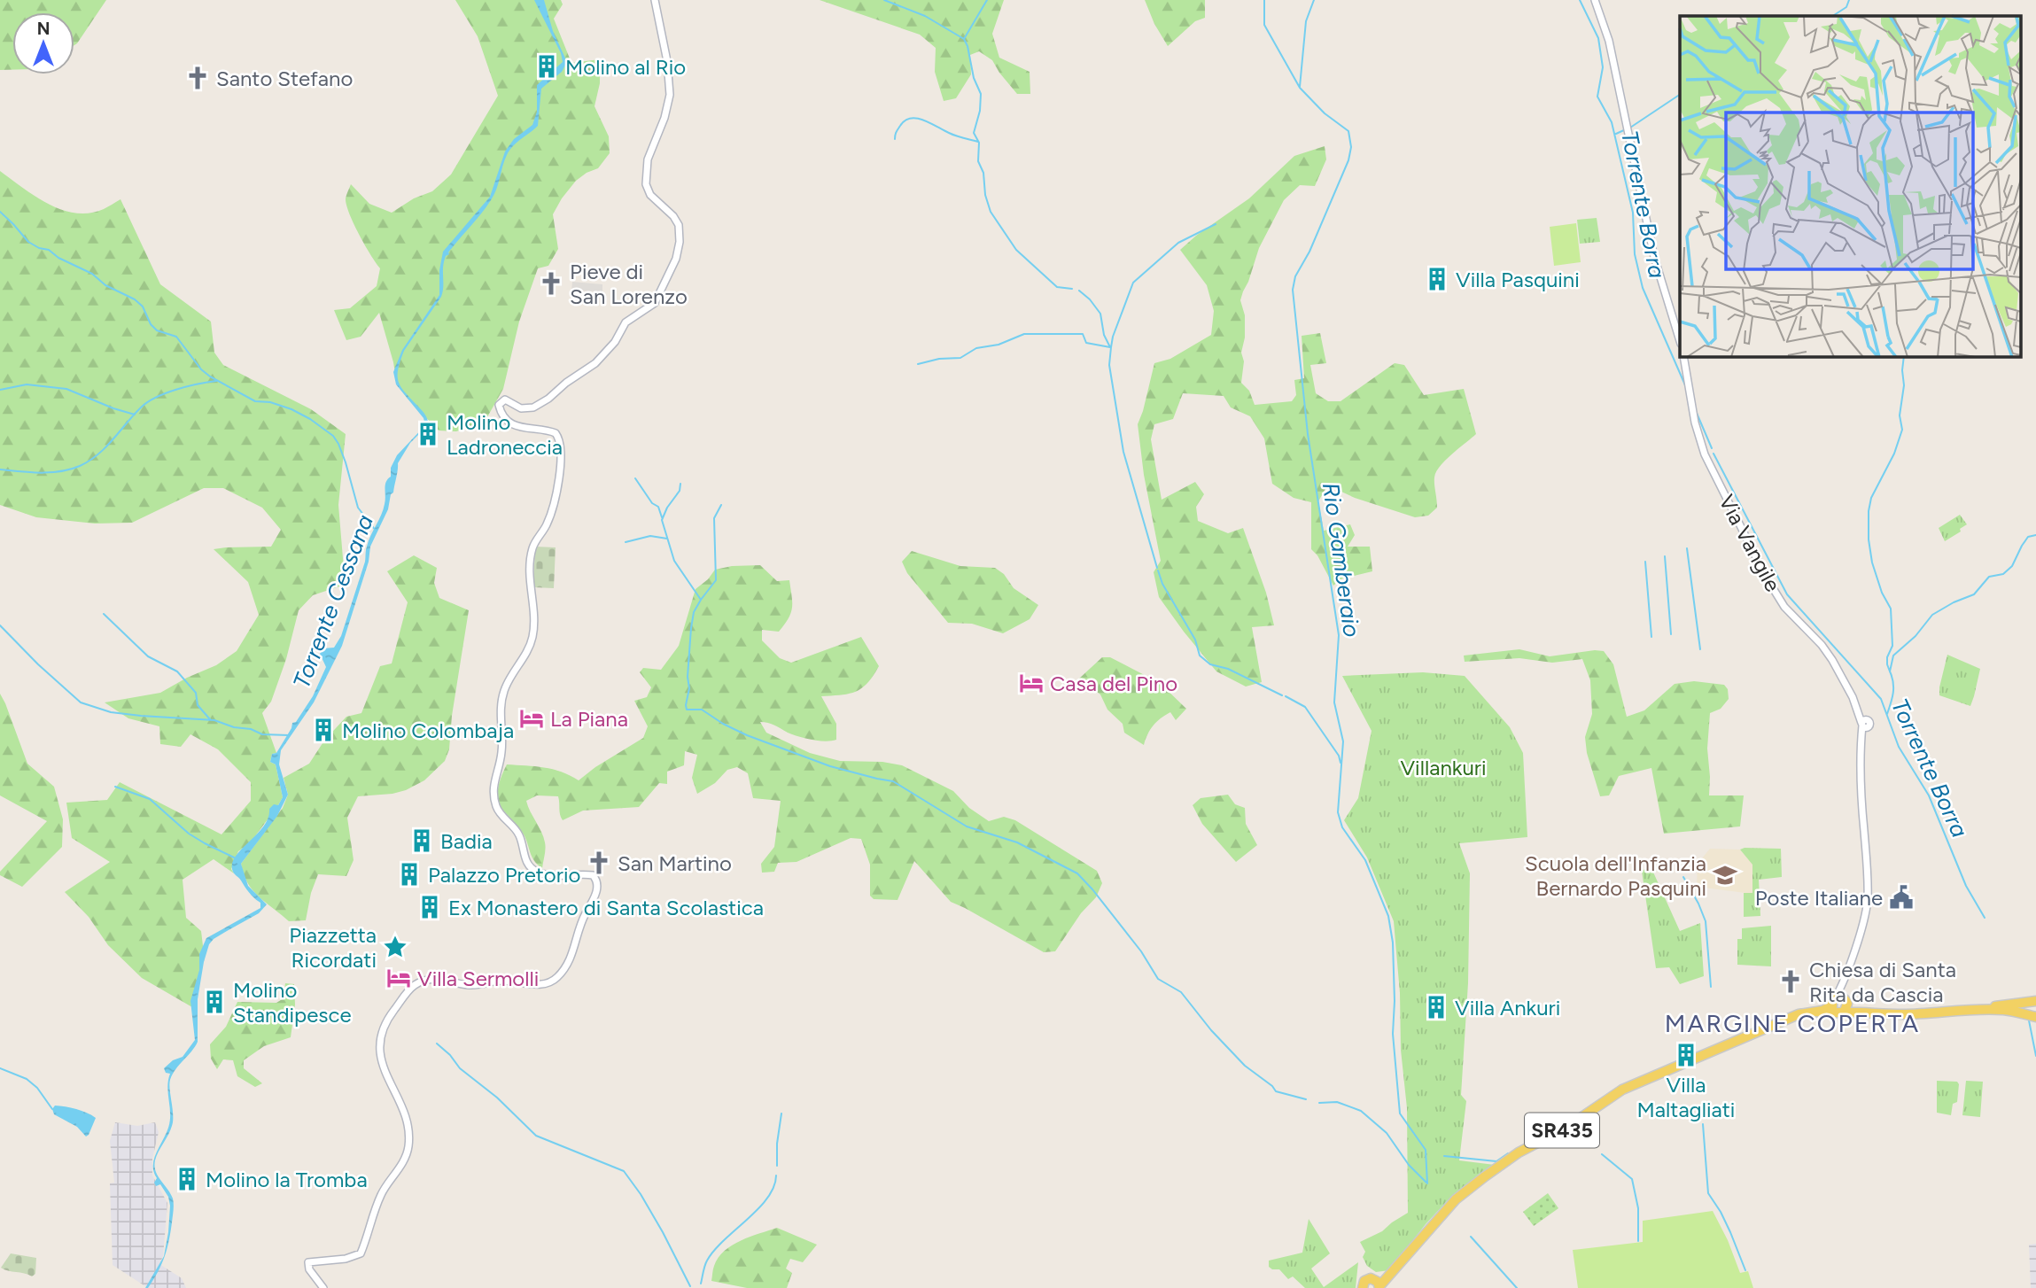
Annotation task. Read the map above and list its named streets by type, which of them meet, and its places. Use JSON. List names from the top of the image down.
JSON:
{
  "streets": {
    "main road": ["SR435"],
    "street": ["Via Vangile"]
  },
  "crossings": [
    ["Via Vangile", "SR435"]
  ],
  "districts": ["MARGINE COPERTA"],
  "water": ["Torrente Borra", "Rio Gamberaio", "Torrente Cessana"],
  "parks": ["Villankuri"],
  "places": {
    "building": [
      "Molino al Rio",
      "Villa Pasquini",
      "Molino Ladroneccia",
      "Molino Colombaja",
      "Badia",
      "Palazzo Pretorio",
      "Ex Monastero di Santa Scolastica",
      "Molino Standipesce",
      "Villa Ankuri",
      "Villa Maltagliati",
      "Molino la Tromba"
    ],
    "church": [
      "Santo Stefano",
      "Pieve di San Lorenzo",
      "San Martino",
      "Chiesa di Santa Rita da Cascia"
    ],
    "hotel": ["Casa del Pino", "La Piana", "Villa Sermolli"],
    "school or university": ["Scuola dell'Infanzia Bernardo Pasquini"],
    "public building": ["Poste Italiane"],
    "place": ["Piazzetta Ricordati"]
  },
  "north": "top"
}
